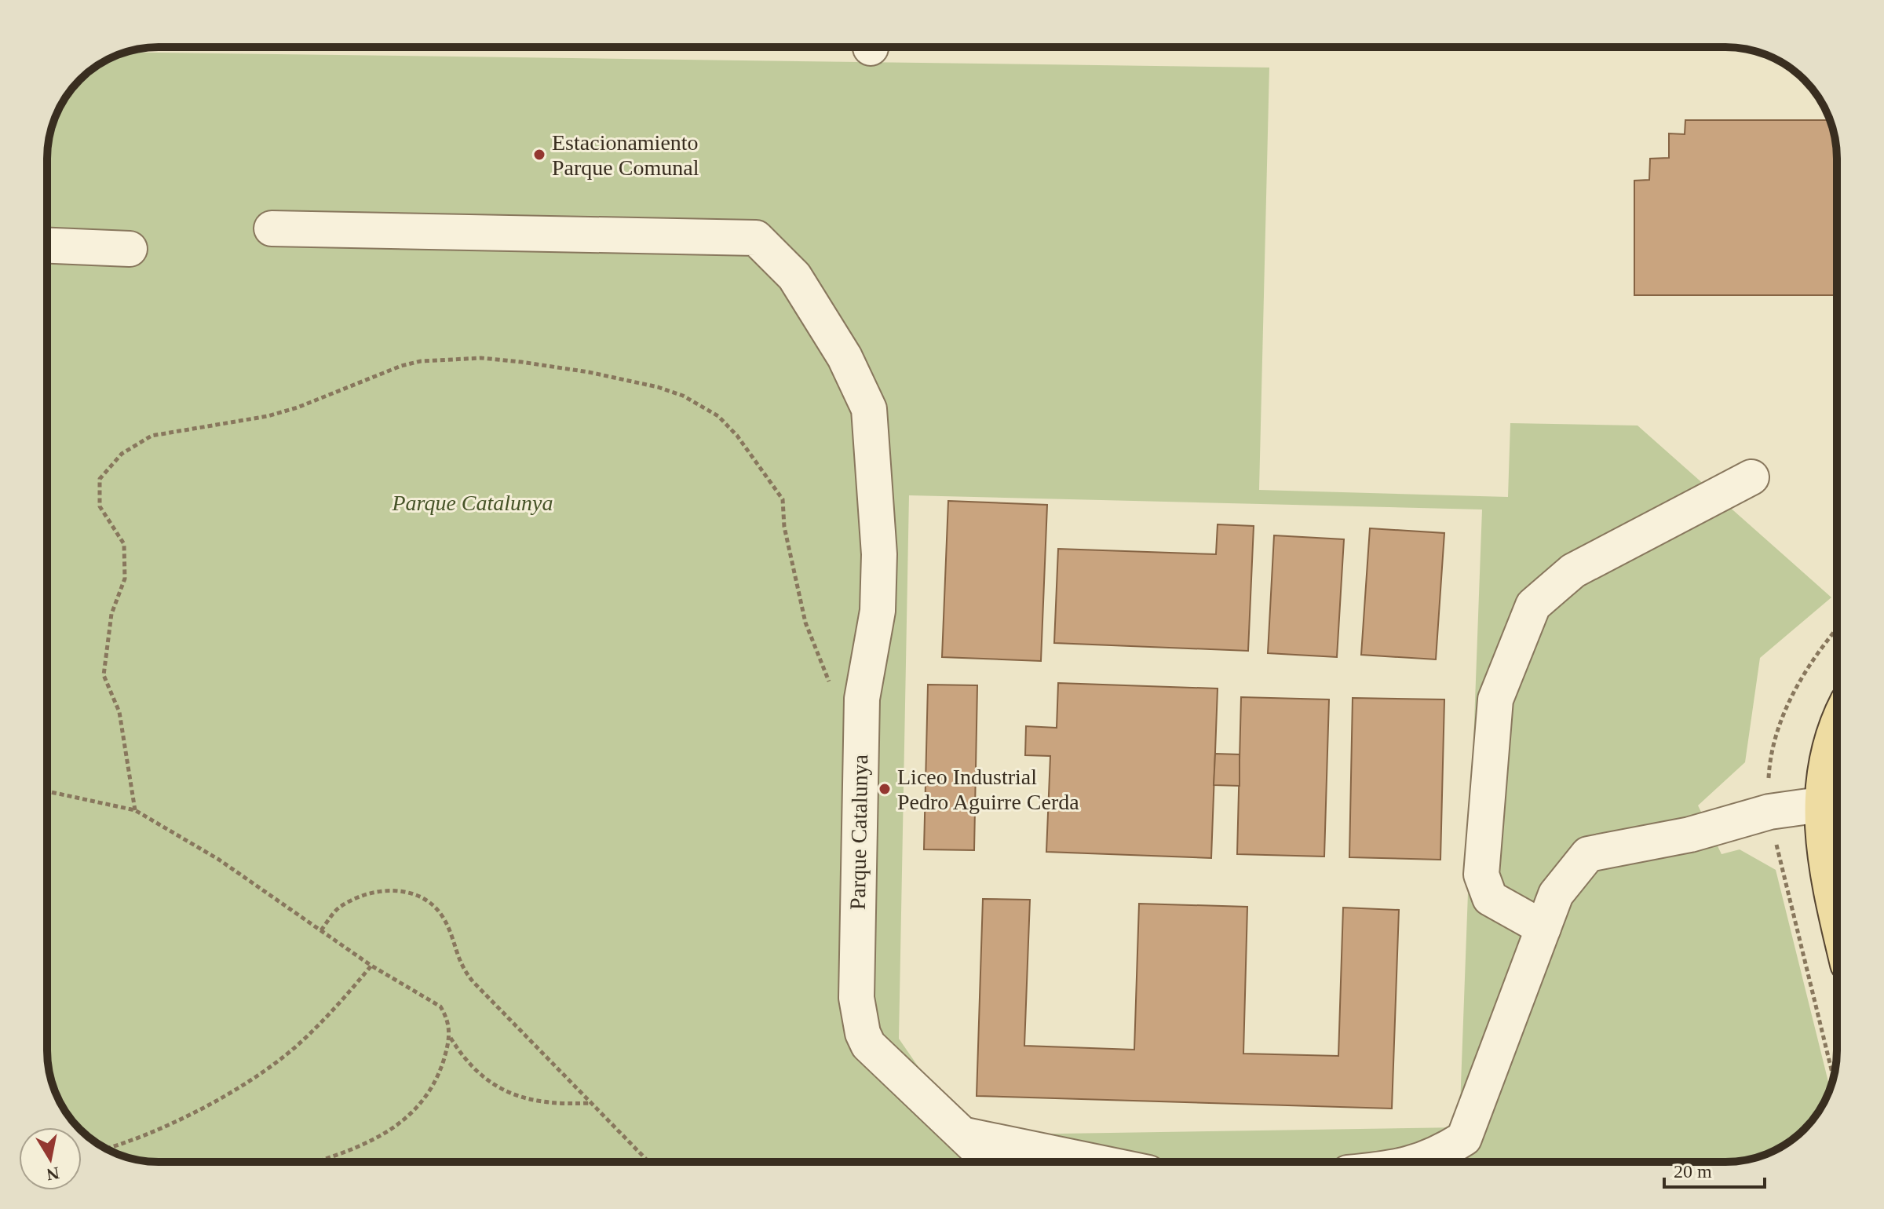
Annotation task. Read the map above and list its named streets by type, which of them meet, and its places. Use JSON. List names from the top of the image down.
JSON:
{
  "streets": {
    "lane": ["Parque Catalunya"]
  },
  "parks": ["Parque Catalunya"],
  "places": ["Estacionamiento Parque Comunal", "Liceo Industrial Pedro Aguirre Cerda"],
  "scale_bar": "20 m",
  "north": "bottom"
}
